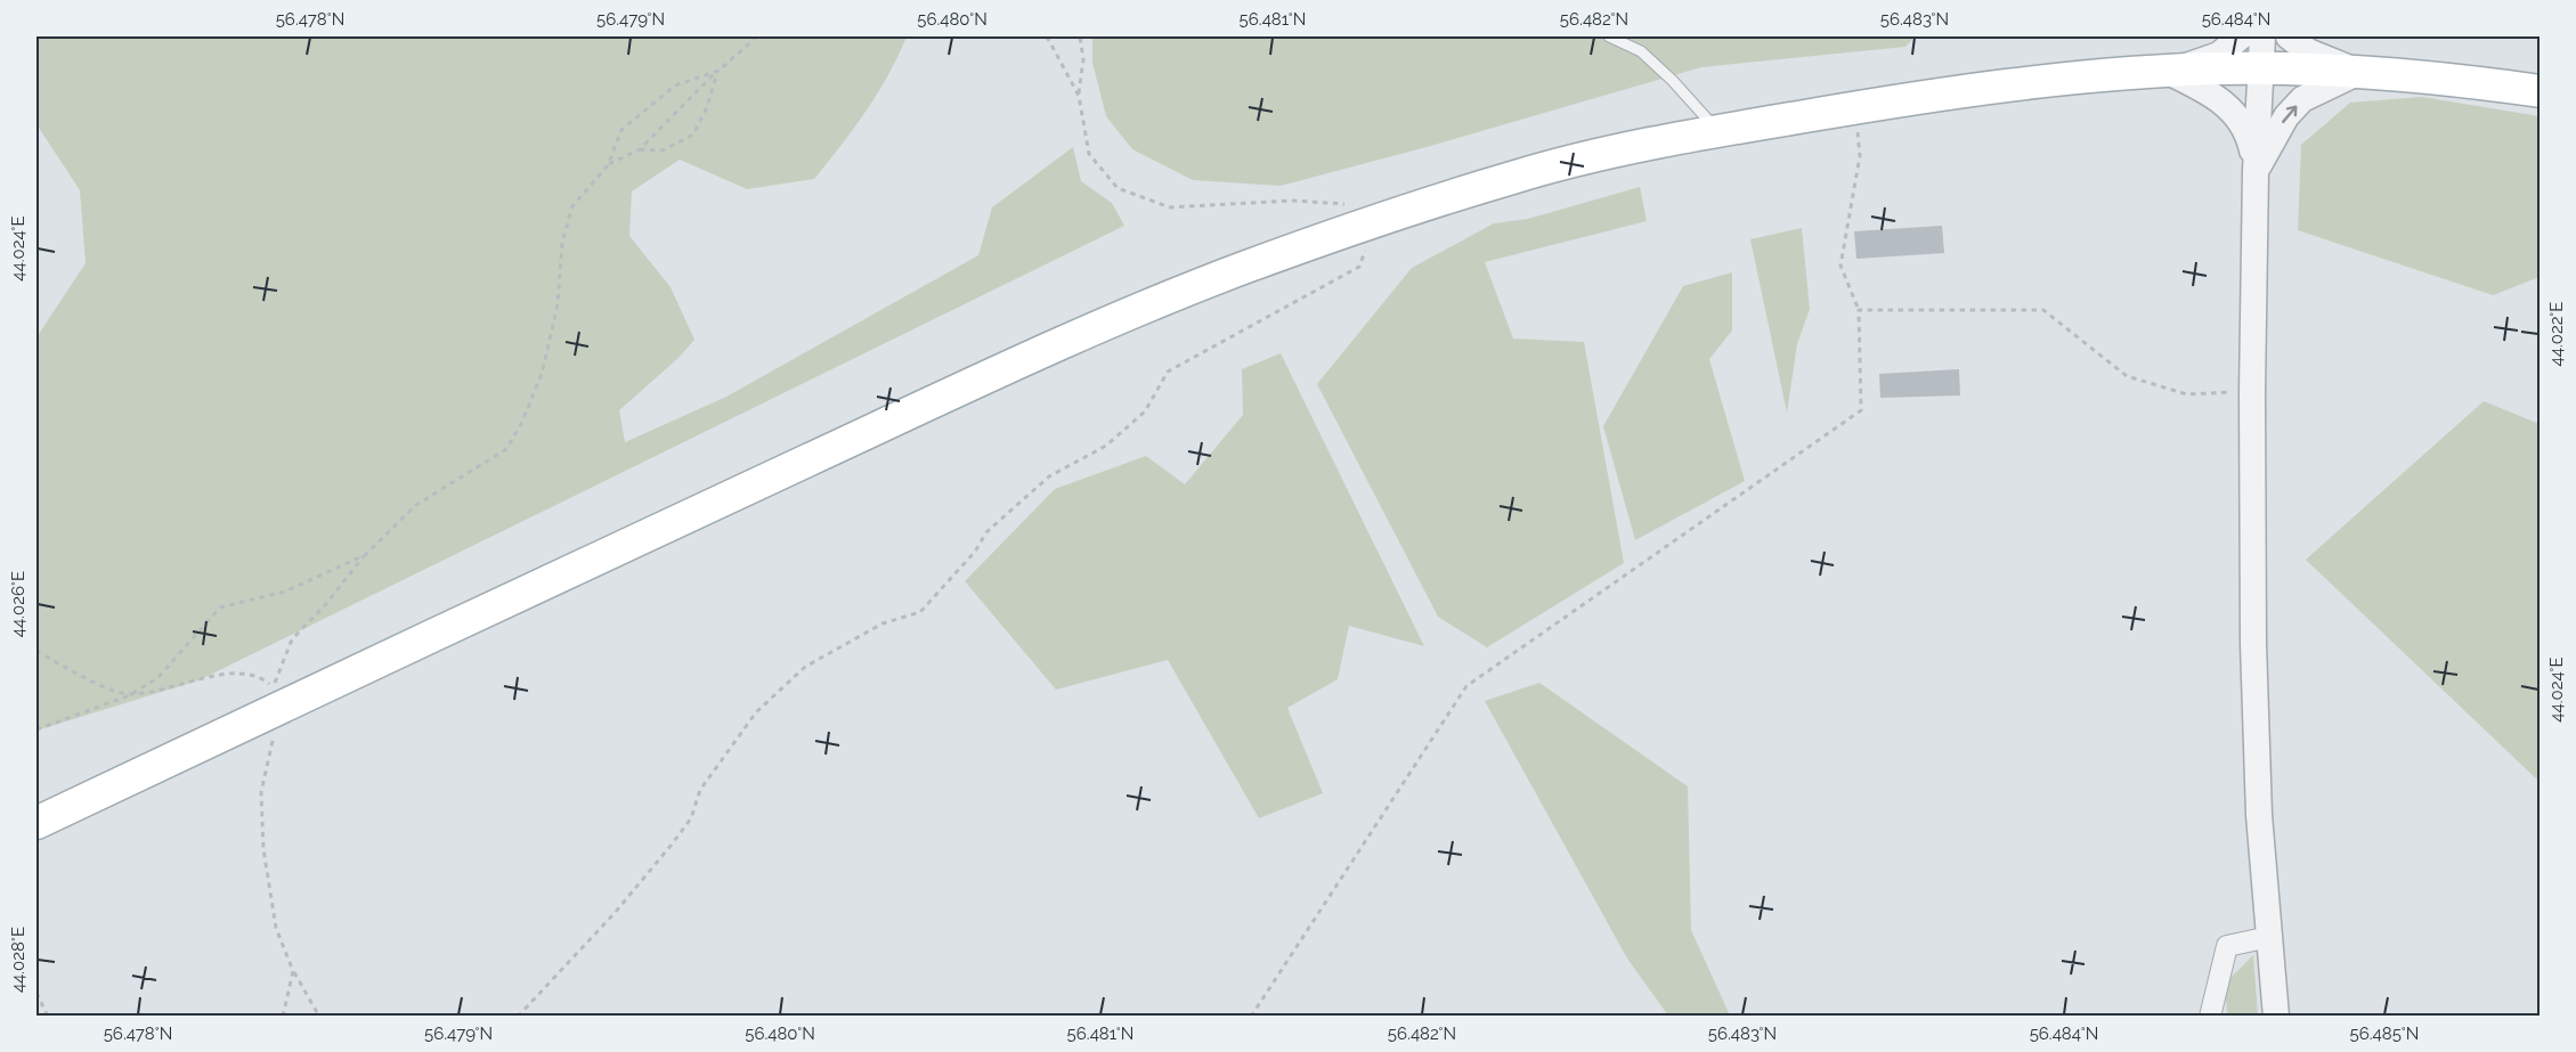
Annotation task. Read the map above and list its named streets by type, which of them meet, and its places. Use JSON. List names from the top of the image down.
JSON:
{
  "coordinates": [
    "56.478°N",
    "56.479°N",
    "56.480°N",
    "56.481°N",
    "56.482°N",
    "56.483°N",
    "56.484°N",
    "44.024°E",
    "44.022°E",
    "44.026°E",
    "44.028°E",
    "56.485°N"
  ]
}
